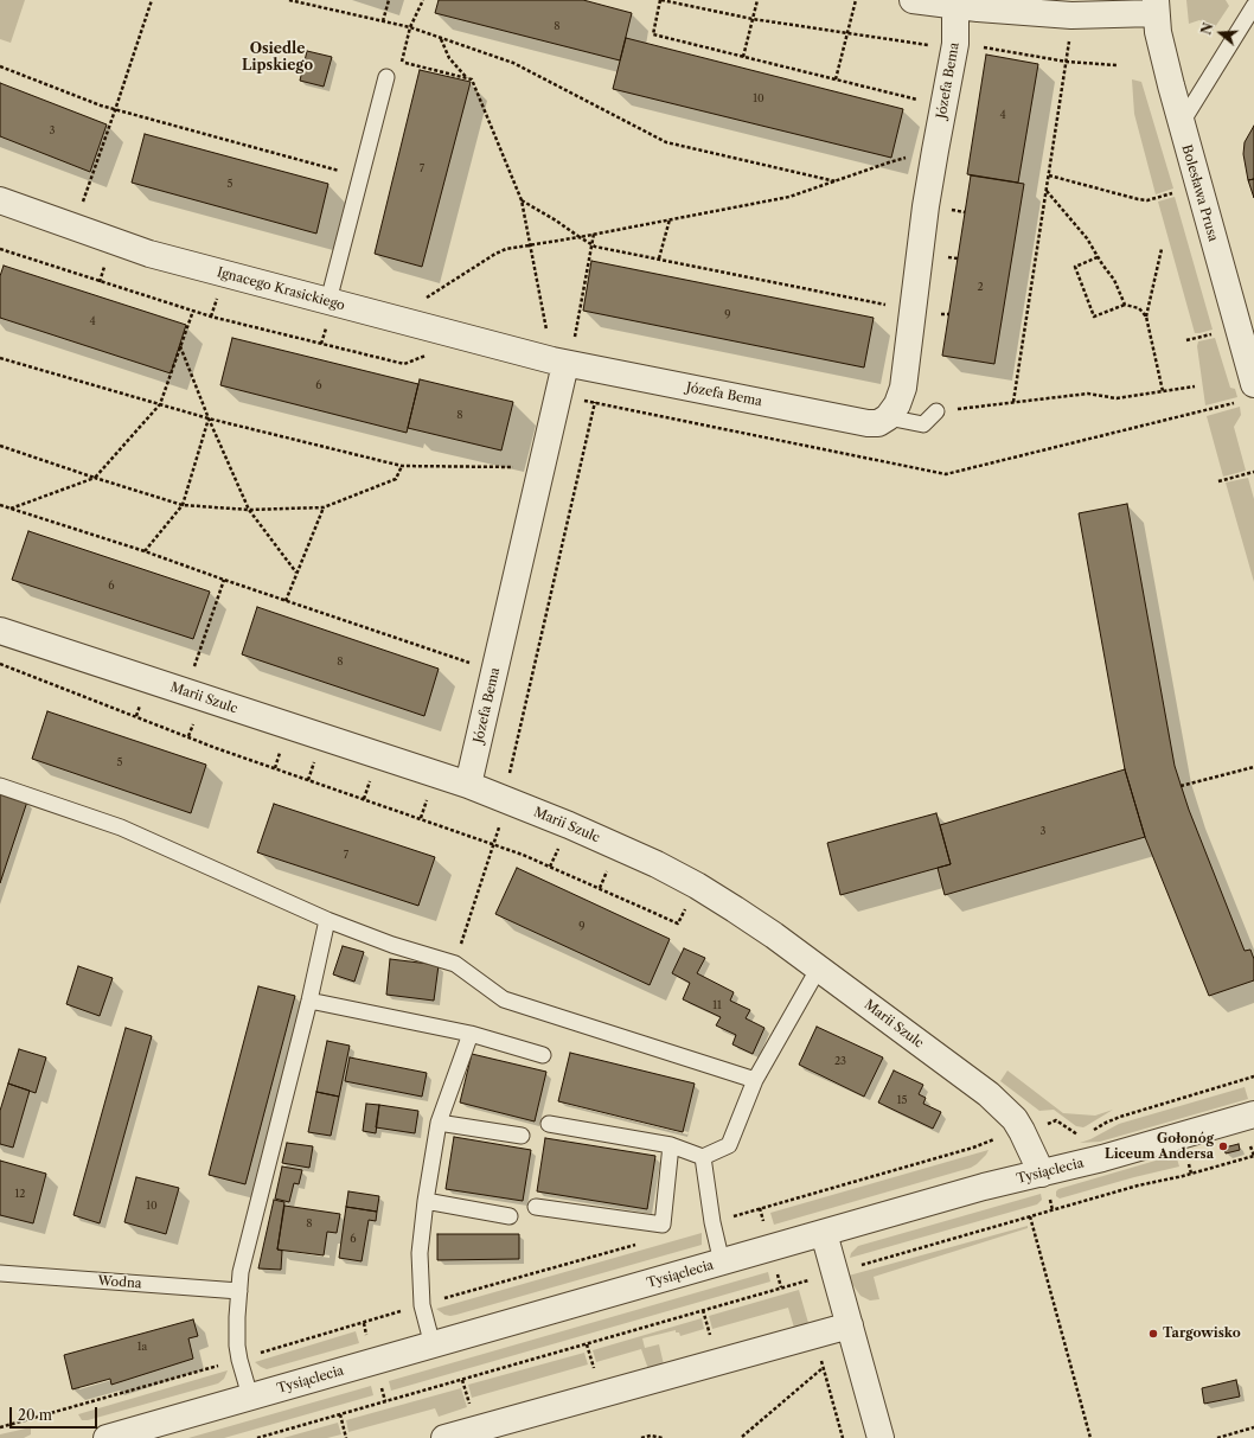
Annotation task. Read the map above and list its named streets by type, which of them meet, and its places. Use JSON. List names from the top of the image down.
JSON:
{
  "streets": {
    "street": [
      "Józefa Bema",
      "Bolesława Prusa",
      "Ignacego Krasickiego",
      "Marii Szulc",
      "Tysiąclecia"
    ],
    "lane": ["Wodna"]
  },
  "crossings": [
    ["Józefa Bema", "Ignacego Krasickiego"],
    ["Józefa Bema", "Marii Szulc"],
    ["Marii Szulc", "Tysiąclecia"]
  ],
  "districts": ["Osiedle Lipskiego"],
  "places": ["Gołonóg Liceum Andersa", "Targowisko"],
  "house_numbers": [
    "8",
    "10",
    "4",
    "3",
    "7",
    "5",
    "2",
    "9",
    "4",
    "6",
    "8",
    "6",
    "8",
    "5",
    "3",
    "7",
    "9",
    "11",
    "23",
    "15",
    "12",
    "10",
    "8",
    "6",
    "1a"
  ],
  "scale_bar": "20 m",
  "north": "left"
}
